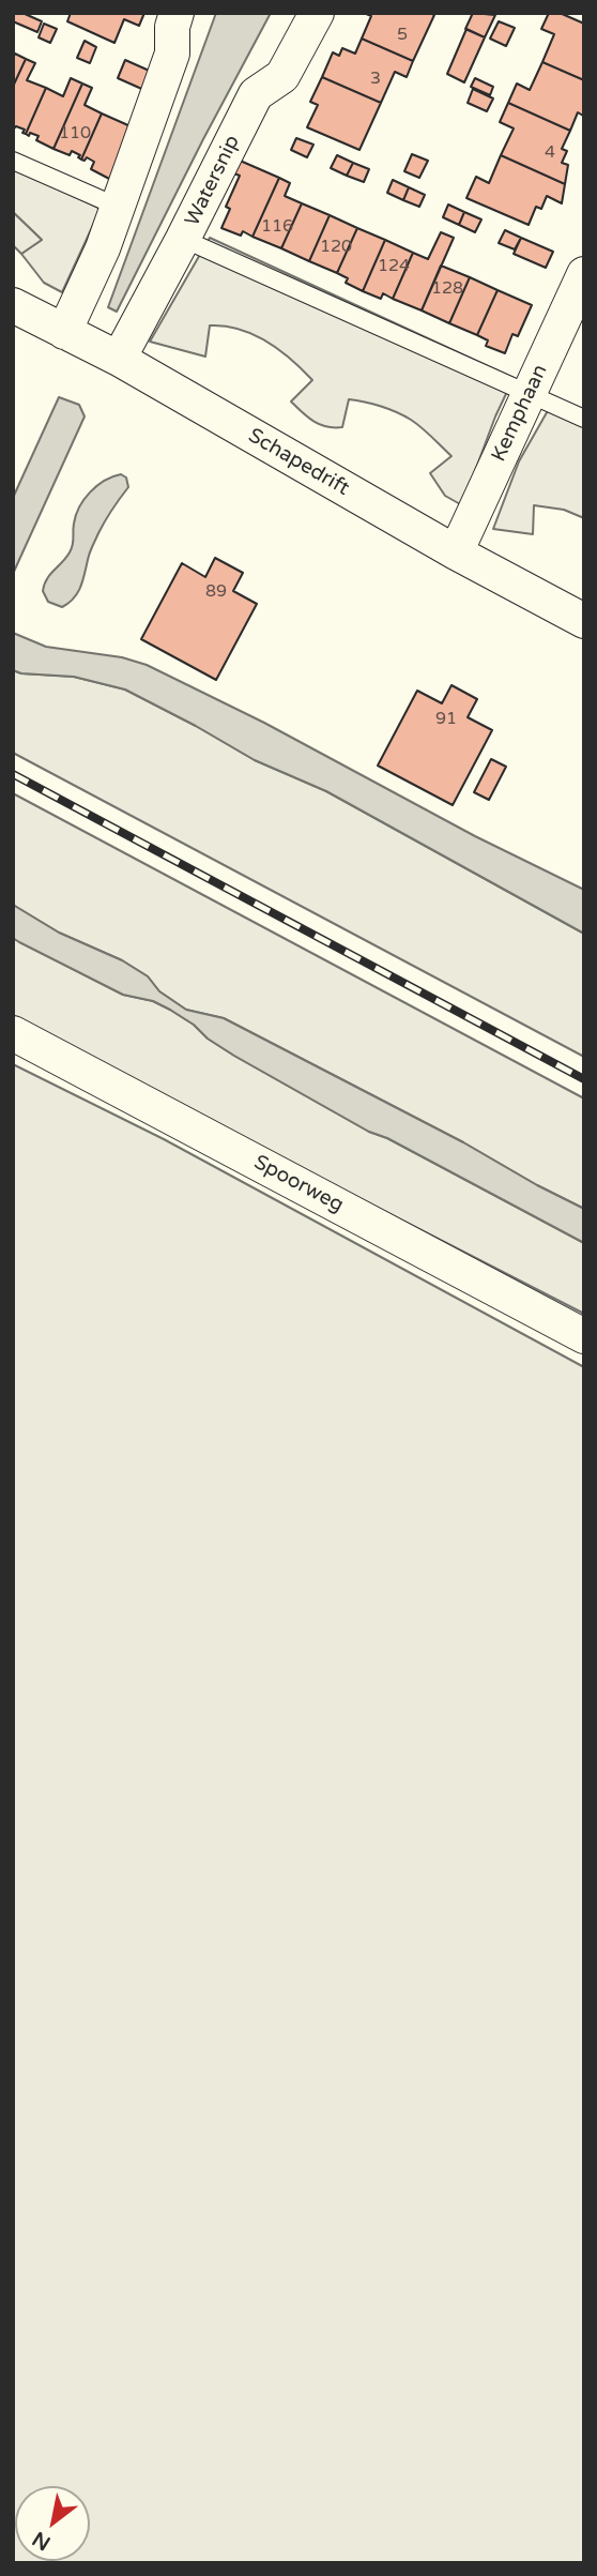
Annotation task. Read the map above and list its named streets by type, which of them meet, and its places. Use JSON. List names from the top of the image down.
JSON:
{
  "streets": {
    "street": [
      "Watersnip",
      "Kemphaan",
      "Schapedrift",
      "Spoorweg"
    ]
  },
  "crossings": [
    ["Watersnip", "Schapedrift"],
    ["Kemphaan", "Schapedrift"]
  ],
  "house_numbers": [
    "5",
    "3",
    "110",
    "4",
    "116",
    "120",
    "124",
    "128",
    "89",
    "91"
  ],
  "north": "bottom left"
}
